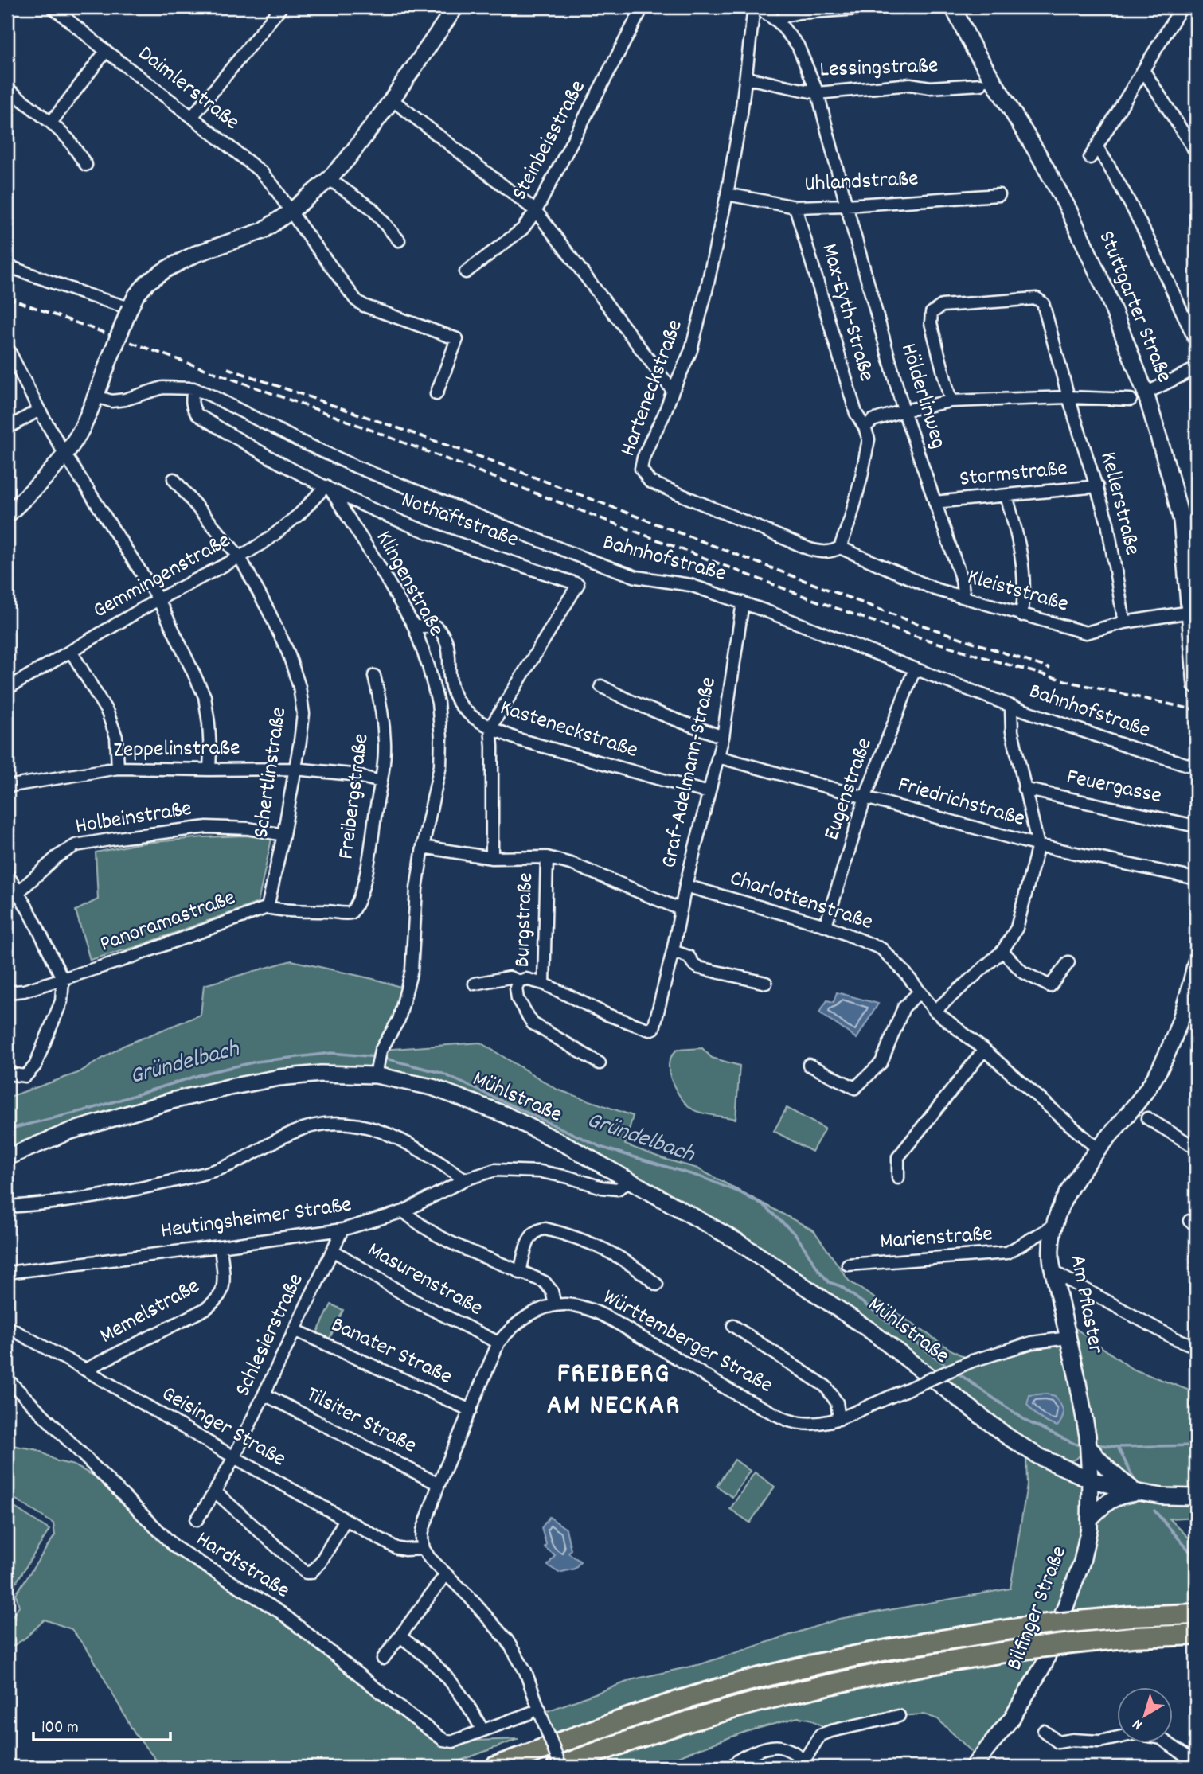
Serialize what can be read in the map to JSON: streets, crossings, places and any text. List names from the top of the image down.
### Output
{
  "streets": {
    "main road": [
      "Stuttgarter Straße",
      "Mühlstraße",
      "Am Pflaster",
      "Bilfinger Straße"
    ],
    "street": [
      "Lessingstraße",
      "Daimlerstraße",
      "Steinbeisstraße",
      "Uhlandstraße",
      "Max-Eyth-Straße",
      "Harteneckstraße",
      "Hölderlinweg",
      "Stormstraße",
      "Kellerstraße",
      "Nothaftstraße",
      "Bahnhofstraße",
      "Gemmingenstraße",
      "Klingenstraße",
      "Kleiststraße",
      "Kasteneckstraße",
      "Zeppelinstraße",
      "Schertlinstraße",
      "Graf-Adelmann-Straße",
      "Feuergasse",
      "Eugenstraße",
      "Freibergstraße",
      "Friedrichstraße",
      "Holbeinstraße",
      "Charlottenstraße",
      "Burgstraße",
      "Panoramastraße",
      "Heutingsheimer Straße",
      "Marienstraße",
      "Masurenstraße",
      "Memelstraße",
      "Schlesierstraße",
      "Württemberger Straße",
      "Banater Straße",
      "Tilsiter Straße",
      "Geisinger Straße",
      "Hardtstraße"
    ]
  },
  "crossings": [
    ["Lessingstraße", "Harteneckstraße"],
    ["Lessingstraße", "Hölderlinweg"],
    ["Uhlandstraße", "Max-Eyth-Straße"],
    ["Uhlandstraße", "Harteneckstraße"],
    ["Uhlandstraße", "Hölderlinweg"],
    ["Stuttgarter Straße", "Kleiststraße"],
    ["Max-Eyth-Straße", "Harteneckstraße"],
    ["Max-Eyth-Straße", "Kleiststraße"],
    ["Harteneckstraße", "Hölderlinweg"],
    ["Harteneckstraße", "Kleiststraße"],
    ["Hölderlinweg", "Stormstraße"],
    ["Hölderlinweg", "Kleiststraße"],
    ["Stormstraße", "Kellerstraße"],
    ["Kellerstraße", "Kleiststraße"],
    ["Nothaftstraße", "Gemmingenstraße"],
    ["Nothaftstraße", "Klingenstraße"],
    ["Nothaftstraße", "Kasteneckstraße"],
    ["Bahnhofstraße", "Graf-Adelmann-Straße"],
    ["Bahnhofstraße", "Eugenstraße"],
    ["Gemmingenstraße", "Klingenstraße"],
    ["Gemmingenstraße", "Schertlinstraße"],
    ["Klingenstraße", "Kasteneckstraße"],
    ["Klingenstraße", "Mühlstraße"],
    ["Kasteneckstraße", "Graf-Adelmann-Straße"],
    ["Zeppelinstraße", "Schertlinstraße"],
    ["Zeppelinstraße", "Freibergstraße"],
    ["Schertlinstraße", "Holbeinstraße"],
    ["Schertlinstraße", "Panoramastraße"],
    ["Graf-Adelmann-Straße", "Friedrichstraße"],
    ["Graf-Adelmann-Straße", "Charlottenstraße"],
    ["Graf-Adelmann-Straße", "Burgstraße"],
    ["Eugenstraße", "Friedrichstraße"],
    ["Eugenstraße", "Charlottenstraße"],
    ["Freibergstraße", "Panoramastraße"],
    ["Charlottenstraße", "Am Pflaster"],
    ["Mühlstraße", "Heutingsheimer Straße"],
    ["Mühlstraße", "Am Pflaster"],
    ["Mühlstraße", "Bilfinger Straße"],
    ["Heutingsheimer Straße", "Memelstraße"],
    ["Heutingsheimer Straße", "Schlesierstraße"],
    ["Marienstraße", "Am Pflaster"],
    ["Masurenstraße", "Schlesierstraße"],
    ["Masurenstraße", "Württemberger Straße"],
    ["Am Pflaster", "Württemberger Straße"],
    ["Am Pflaster", "Bilfinger Straße"],
    ["Memelstraße", "Geisinger Straße"],
    ["Schlesierstraße", "Banater Straße"],
    ["Schlesierstraße", "Tilsiter Straße"],
    ["Schlesierstraße", "Geisinger Straße"],
    ["Württemberger Straße", "Banater Straße"],
    ["Württemberger Straße", "Tilsiter Straße"],
    ["Württemberger Straße", "Geisinger Straße"]
  ],
  "districts": ["FREIBERG AM NECKAR"],
  "water": ["Gründelbach"],
  "scale_bar": "100 m",
  "north": "bottom left"
}
